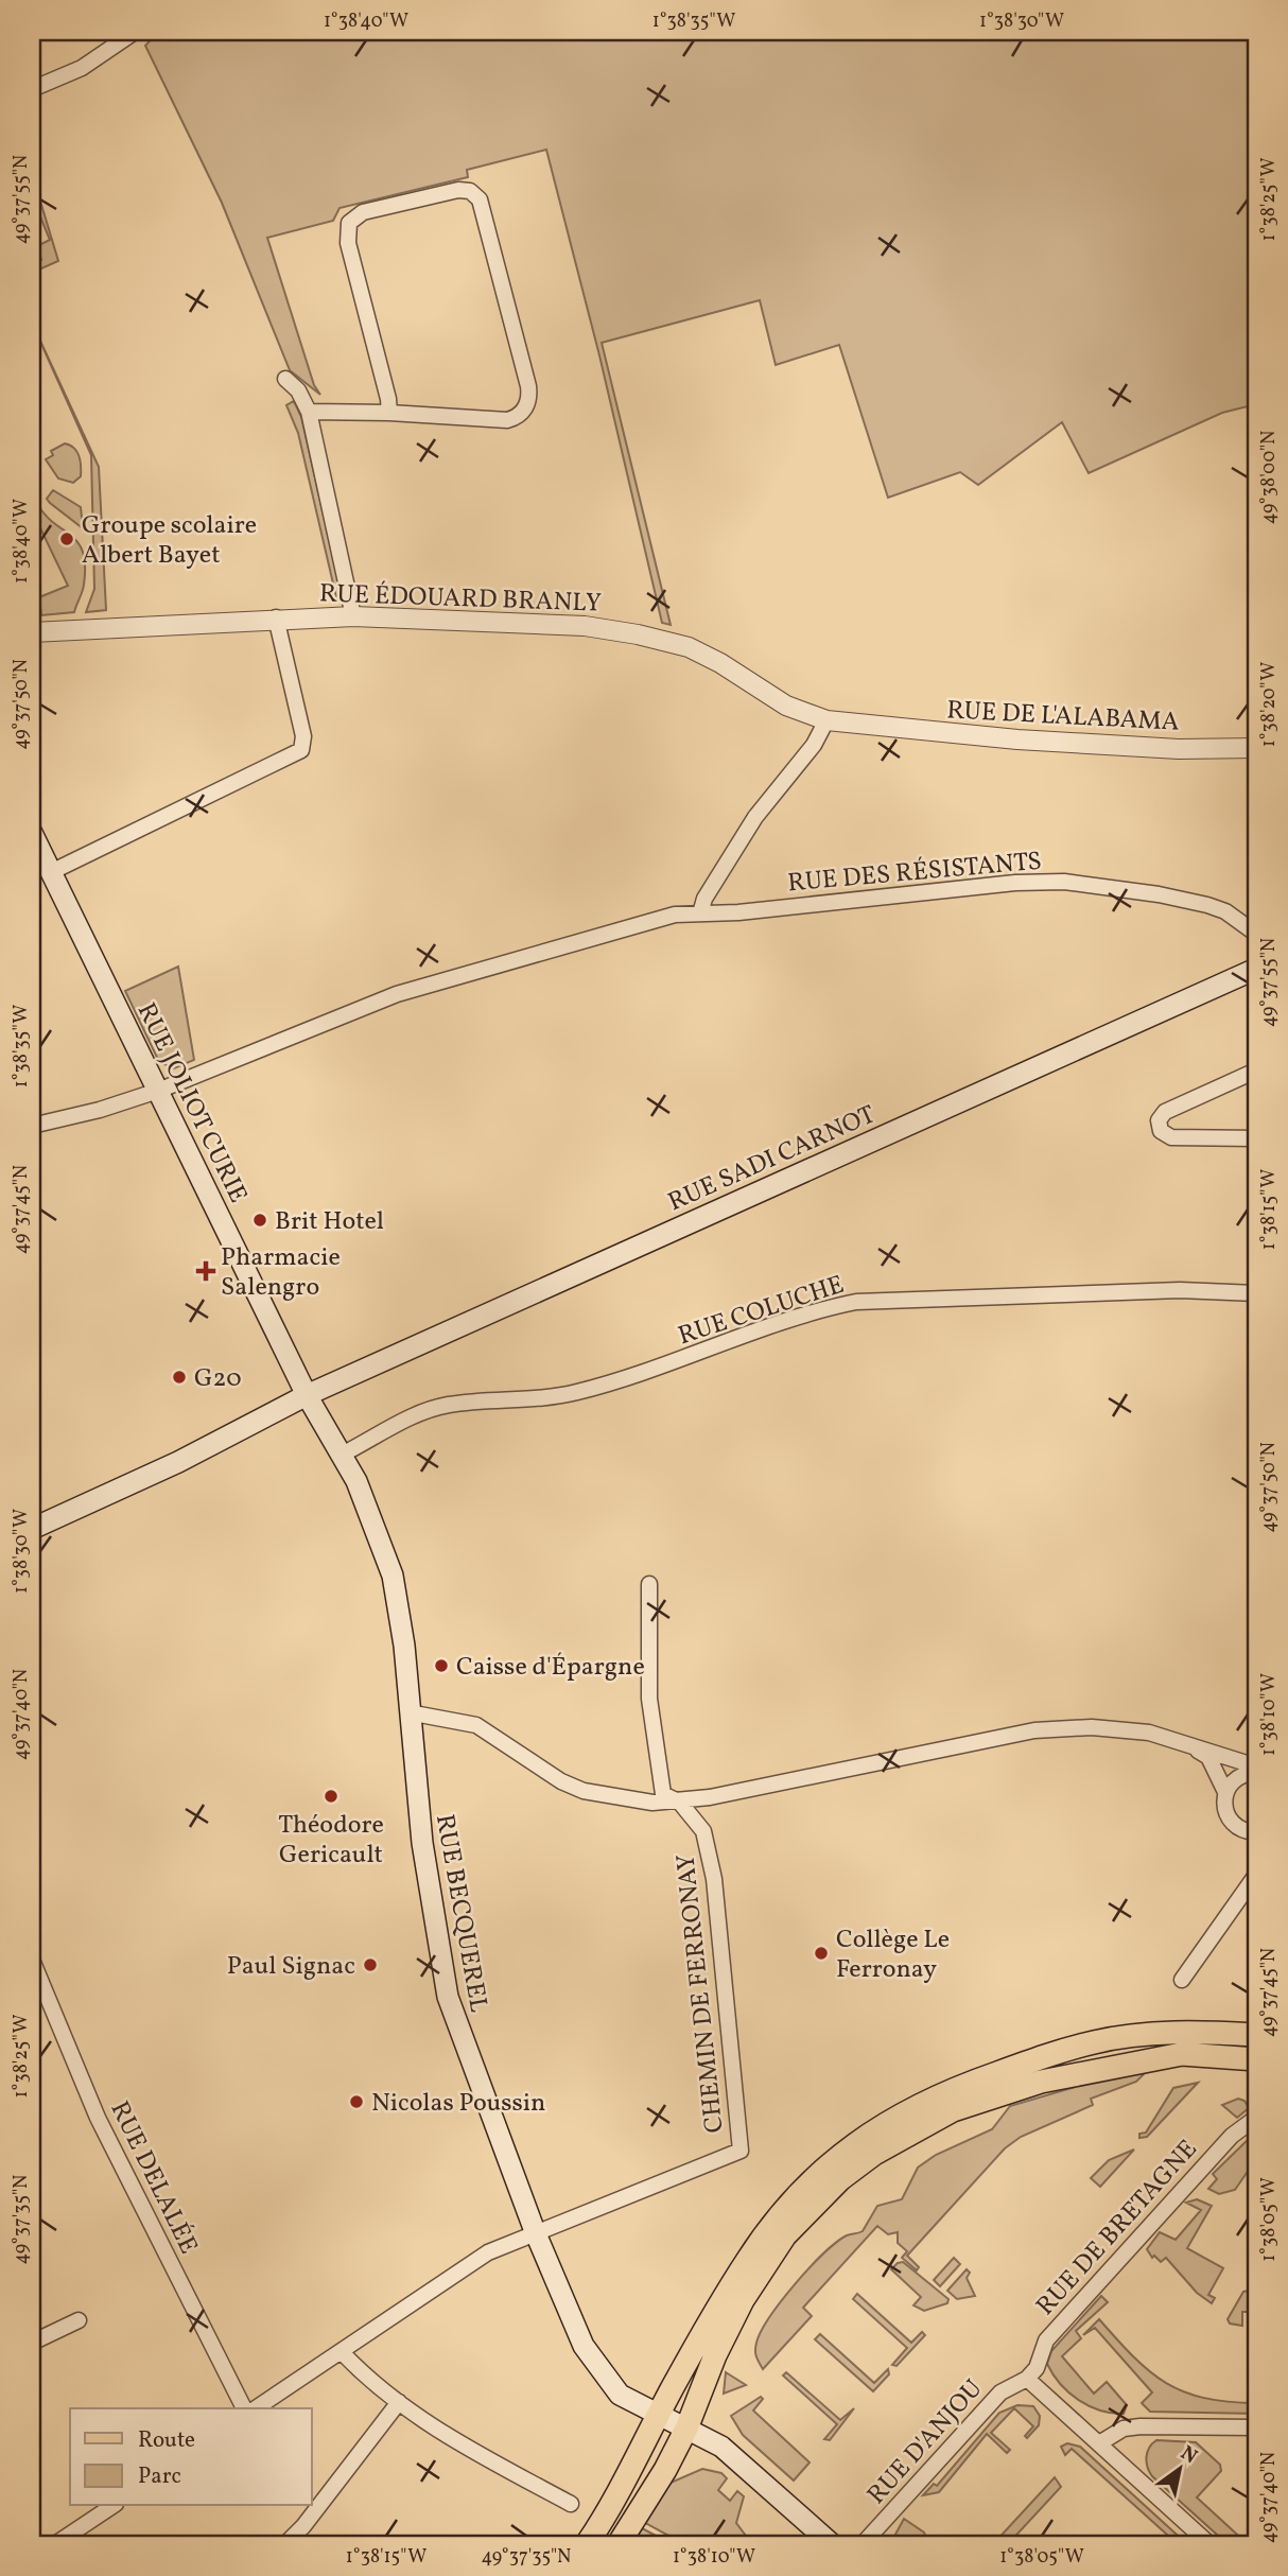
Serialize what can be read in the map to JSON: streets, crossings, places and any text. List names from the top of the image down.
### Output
{
  "streets": {
    "main road": ["RUE JOLIOT CURIE", "RUE SADI CARNOT", "RUE BECQUEREL"],
    "street": [
      "RUE ÉDOUARD BRANLY",
      "RUE DE L'ALABAMA",
      "RUE DES RÉSISTANTS",
      "RUE COLUCHE",
      "CHEMIN DE FERRONAY",
      "RUE DELALÉE",
      "RUE DE BRETAGNE",
      "RUE D'ANJOU"
    ]
  },
  "crossings": [
    ["RUE ÉDOUARD BRANLY", "RUE DE L'ALABAMA"],
    ["RUE DES RÉSISTANTS", "RUE JOLIOT CURIE"],
    ["RUE JOLIOT CURIE", "RUE SADI CARNOT"],
    ["RUE JOLIOT CURIE", "RUE BECQUEREL"],
    ["RUE SADI CARNOT", "RUE BECQUEREL"],
    ["RUE COLUCHE", "RUE BECQUEREL"],
    ["RUE BECQUEREL", "CHEMIN DE FERRONAY"],
    ["RUE DE BRETAGNE", "RUE D'ANJOU"]
  ],
  "places": {
    "other": [
      "Groupe scolaire Albert Bayet",
      "Brit Hotel",
      "G20",
      "Caisse d'Épargne",
      "Théodore Gericault",
      "Collège Le Ferronay",
      "Paul Signac",
      "Nicolas Poussin"
    ],
    "health": ["Pharmacie Salengro"]
  },
  "legend": ["Route", "Parc"],
  "north": "top right",
  "coordinates": [
    "1°38'40\"W",
    "1°38'35\"W",
    "1°38'30\"W",
    "1°38'25\"W",
    "49°37'55\"N",
    "49°38'00\"N",
    "1°38'20\"W",
    "49°37'50\"N",
    "1°38'15\"W",
    "49°37'45\"N",
    "49°37'40\"N",
    "1°38'10\"W",
    "49°37'35\"N",
    "1°38'05\"W"
  ]
}
